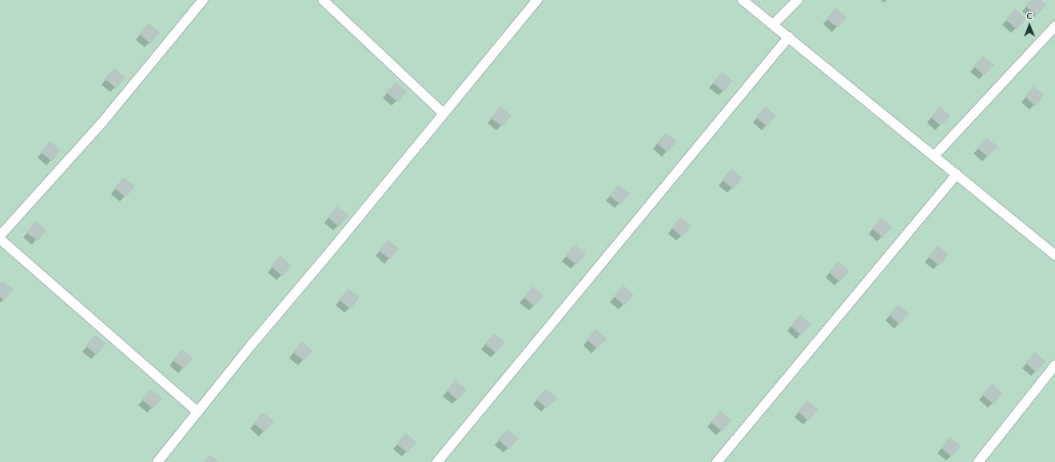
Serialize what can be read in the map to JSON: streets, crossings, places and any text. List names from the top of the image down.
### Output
{
  "north": "top"
}
